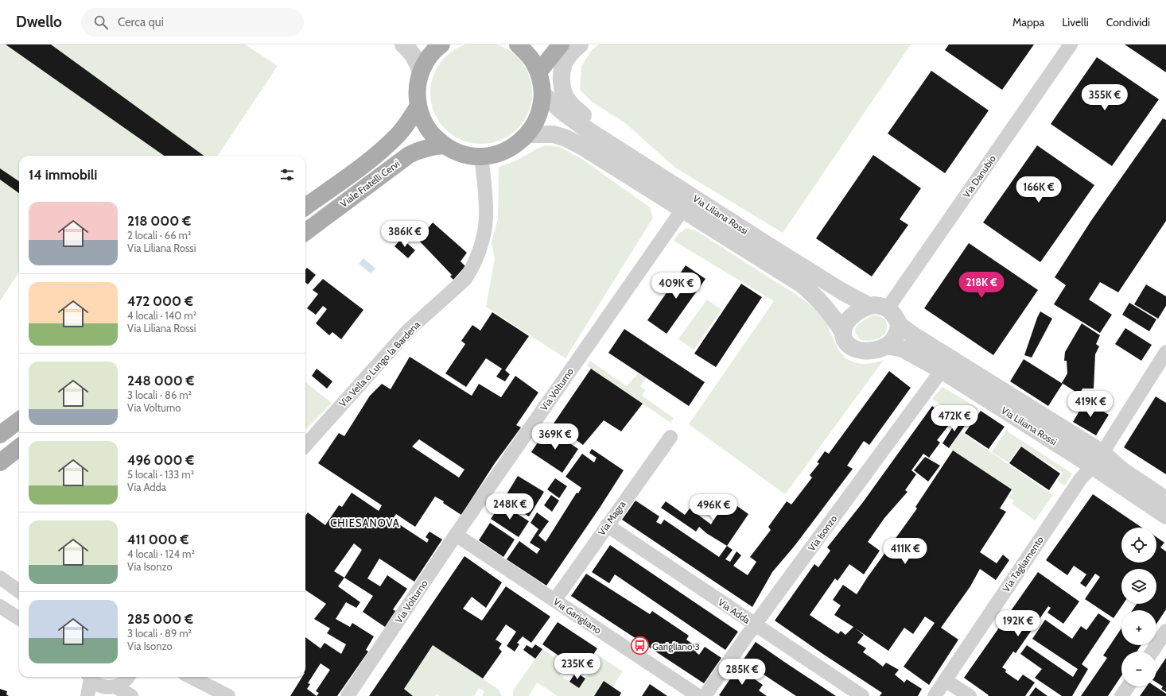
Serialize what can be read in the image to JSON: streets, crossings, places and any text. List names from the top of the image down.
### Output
{
  "streets": {
    "main road": ["Viale Fratelli Cervi"],
    "street": [
      "Via Danubio",
      "Via Liliana Rossi",
      "Via Vella o Lungo la Bardena",
      "Via Volturno",
      "Via Magra",
      "Via Isonzo",
      "Via Tagliamento",
      "Via Adda",
      "Via Garigliano"
    ]
  },
  "crossings": [
    ["Via Danubio", "Via Liliana Rossi"],
    ["Via Liliana Rossi", "Via Volturno"],
    ["Via Liliana Rossi", "Via Isonzo"],
    ["Via Liliana Rossi", "Via Tagliamento"],
    ["Via Volturno", "Via Garigliano"],
    ["Via Magra", "Via Adda"],
    ["Via Magra", "Via Garigliano"],
    ["Via Isonzo", "Via Adda"]
  ],
  "districts": ["CHIESANOVA"],
  "places": {
    "bus stop": ["Garigliano 3"]
  },
  "page": {
    "header": "Dwello",
    "search": "Cerca qui",
    "nav": ["Mappa", "Livelli", "Condividi"],
    "price": [
      "355K €",
      "166K €",
      "386K €",
      "218K €",
      "409K €",
      "419K €",
      "472K €",
      "369K €",
      "248K €",
      "496K €",
      "411K €",
      "192K €",
      "235K €",
      "285K €"
    ],
    "heading": "14 immobili",
    "list": [
      {
        "name": "218 000 €",
        "note": "2 locali · 66 m² · Via Liliana Rossi"
      },
      {
        "name": "472 000 €",
        "note": "4 locali · 140 m² · Via Liliana Rossi"
      },
      {
        "name": "248 000 €",
        "note": "3 locali · 86 m² · Via Volturno"
      },
      {
        "name": "496 000 €",
        "note": "5 locali · 133 m² · Via Adda"
      },
      {
        "name": "411 000 €",
        "note": "4 locali · 124 m² · Via Isonzo"
      },
      {
        "name": "285 000 €",
        "note": "3 locali · 89 m² · Via Isonzo"
      }
    ],
    "map_buttons": ["+", "−"]
  }
}
